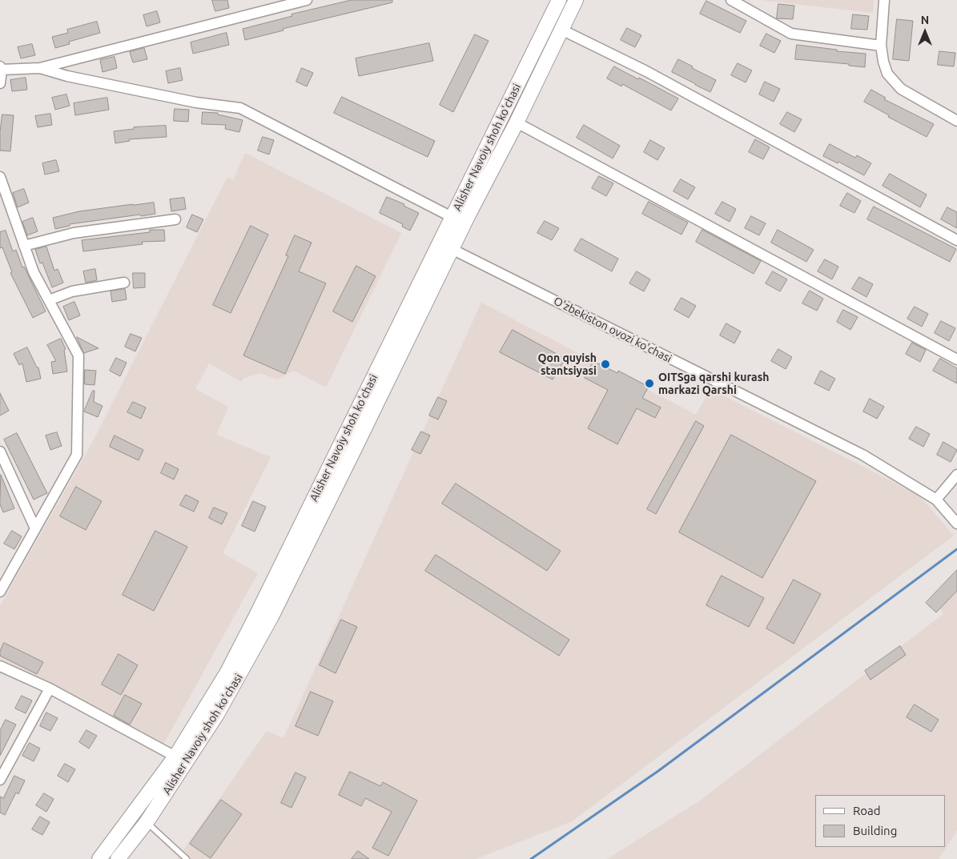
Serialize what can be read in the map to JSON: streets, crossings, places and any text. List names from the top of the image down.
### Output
{
  "streets": {
    "main road": ["Alisher Navoiy shoh ko'chasi"],
    "street": ["O'zbekiston ovozi ko'chasi"]
  },
  "crossings": [
    ["Alisher Navoiy shoh ko'chasi", "O'zbekiston ovozi ko'chasi"]
  ],
  "places": ["Qon quyish stantsiyasi", "OITSga qarshi kurash markazi Qarshi"],
  "legend": ["Road", "Building"],
  "north": "top"
}
